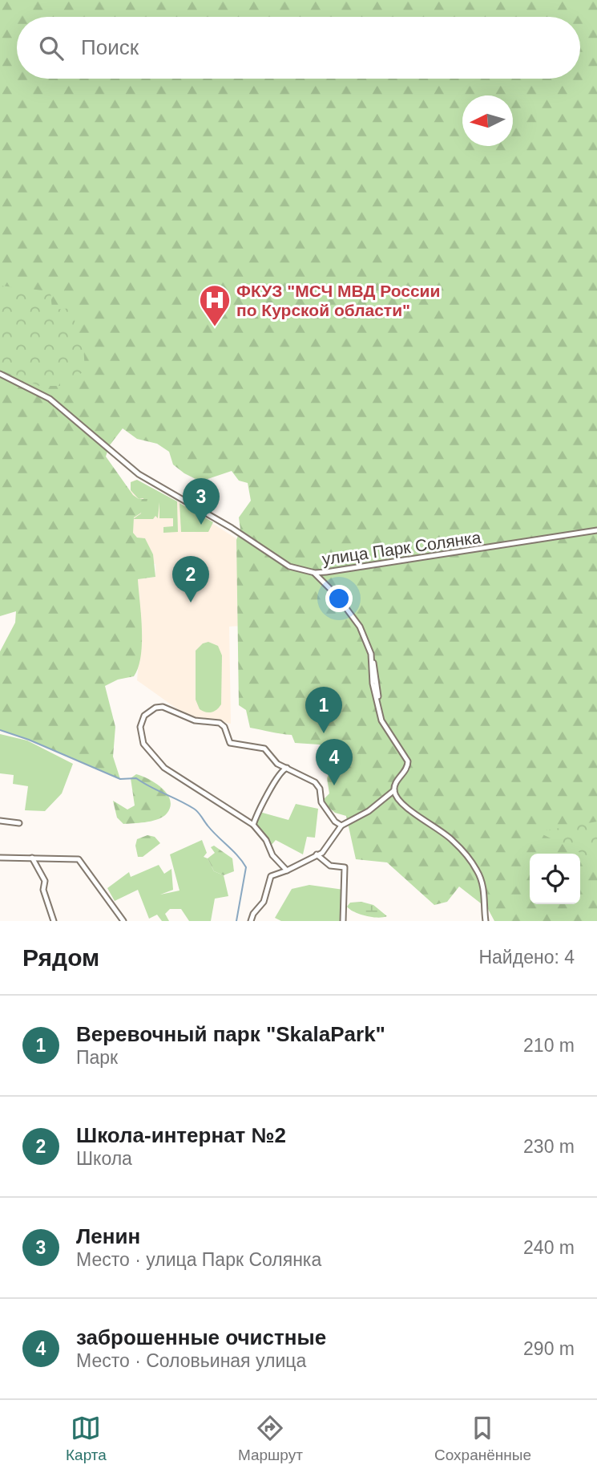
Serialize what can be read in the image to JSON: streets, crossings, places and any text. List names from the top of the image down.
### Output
{
  "streets": {
    "street": ["улица Парк Солянка"]
  },
  "places": {
    "hospital": ["ФКУЗ \"МСЧ МВД России по Курской области\""]
  },
  "north": "left",
  "page": {
    "search": "Поиск",
    "pins": [
      "3",
      "2",
      "1",
      "4"
    ],
    "heading": ["Рядом", "Найдено: 4"],
    "list": [
      {
        "mark": "1",
        "name": "Веревочный парк \"SkalaPark\"",
        "note": "Парк",
        "value": "210 m"
      },
      {
        "mark": "2",
        "name": "Школа-интернат №2",
        "note": "Школа",
        "value": "230 m"
      },
      {
        "mark": "3",
        "name": "Ленин",
        "note": "Место · улица Парк Солянка",
        "value": "240 m"
      },
      {
        "mark": "4",
        "name": "заброшенные очистные",
        "note": "Место · Соловьиная улица",
        "value": "290 m"
      }
    ],
    "nav": ["Карта", "Маршрут", "Сохранённые"]
  }
}
